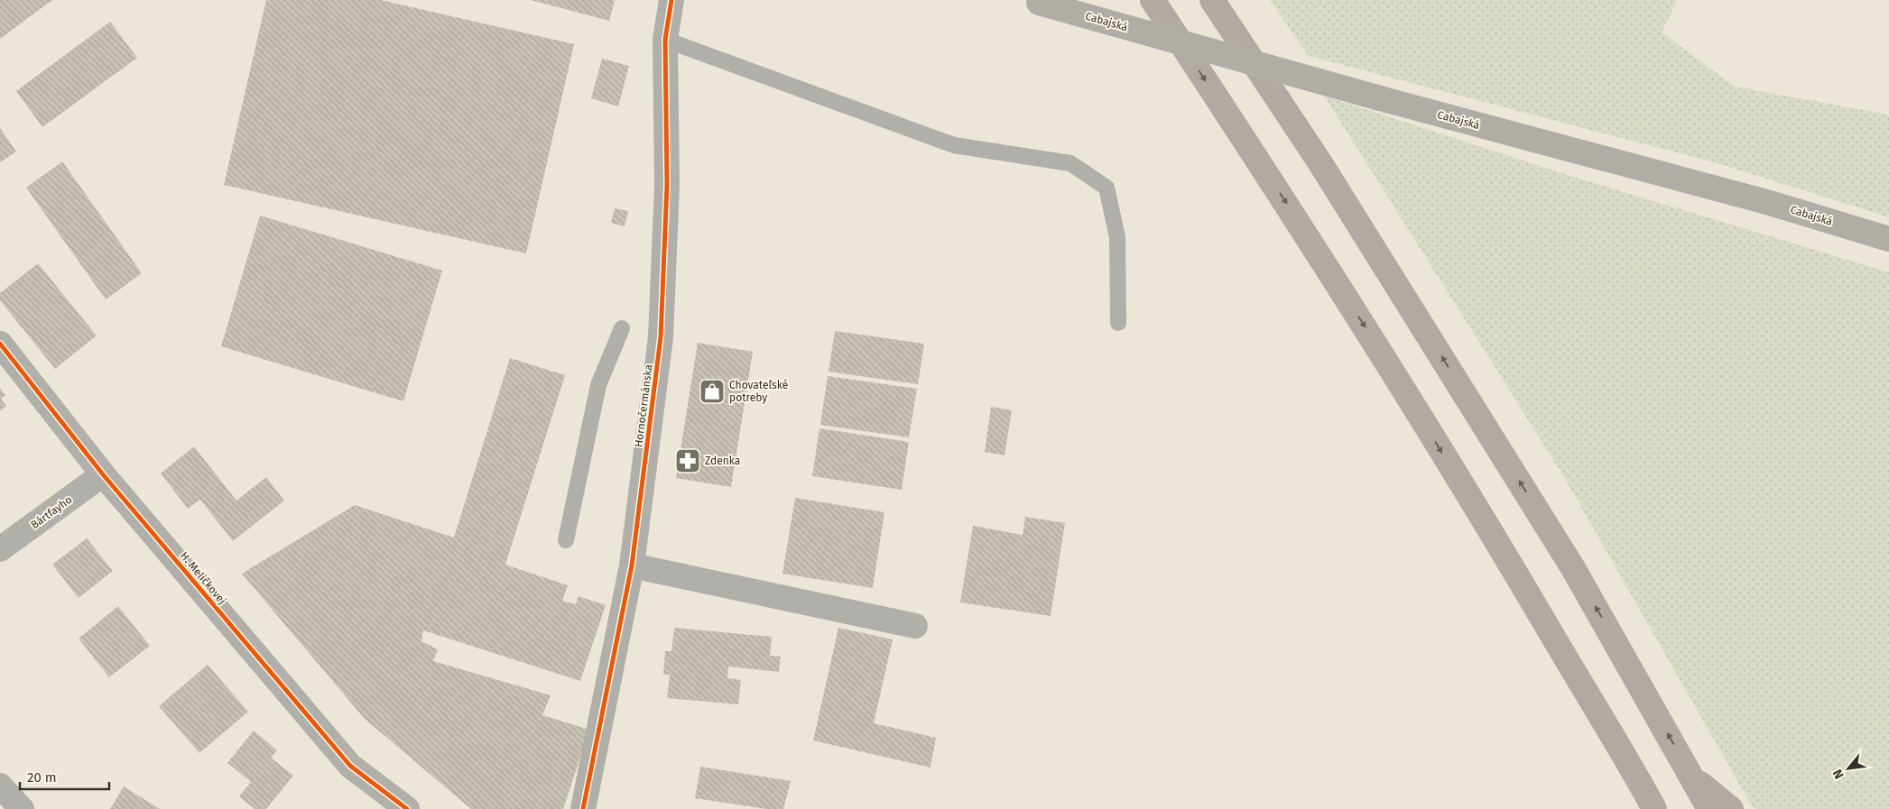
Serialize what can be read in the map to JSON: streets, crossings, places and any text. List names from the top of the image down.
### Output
{
  "streets": {
    "main road": ["Cabajská"],
    "street": ["Hornočermánska", "Bártfayho", "H. Meličkovej"]
  },
  "crossings": [
    ["Bártfayho", "H. Meličkovej"]
  ],
  "places": {
    "shop": ["Chovateľské potreby"],
    "pharmacy": ["Zdenka"]
  },
  "scale_bar": "20 m",
  "north": "bottom left"
}
